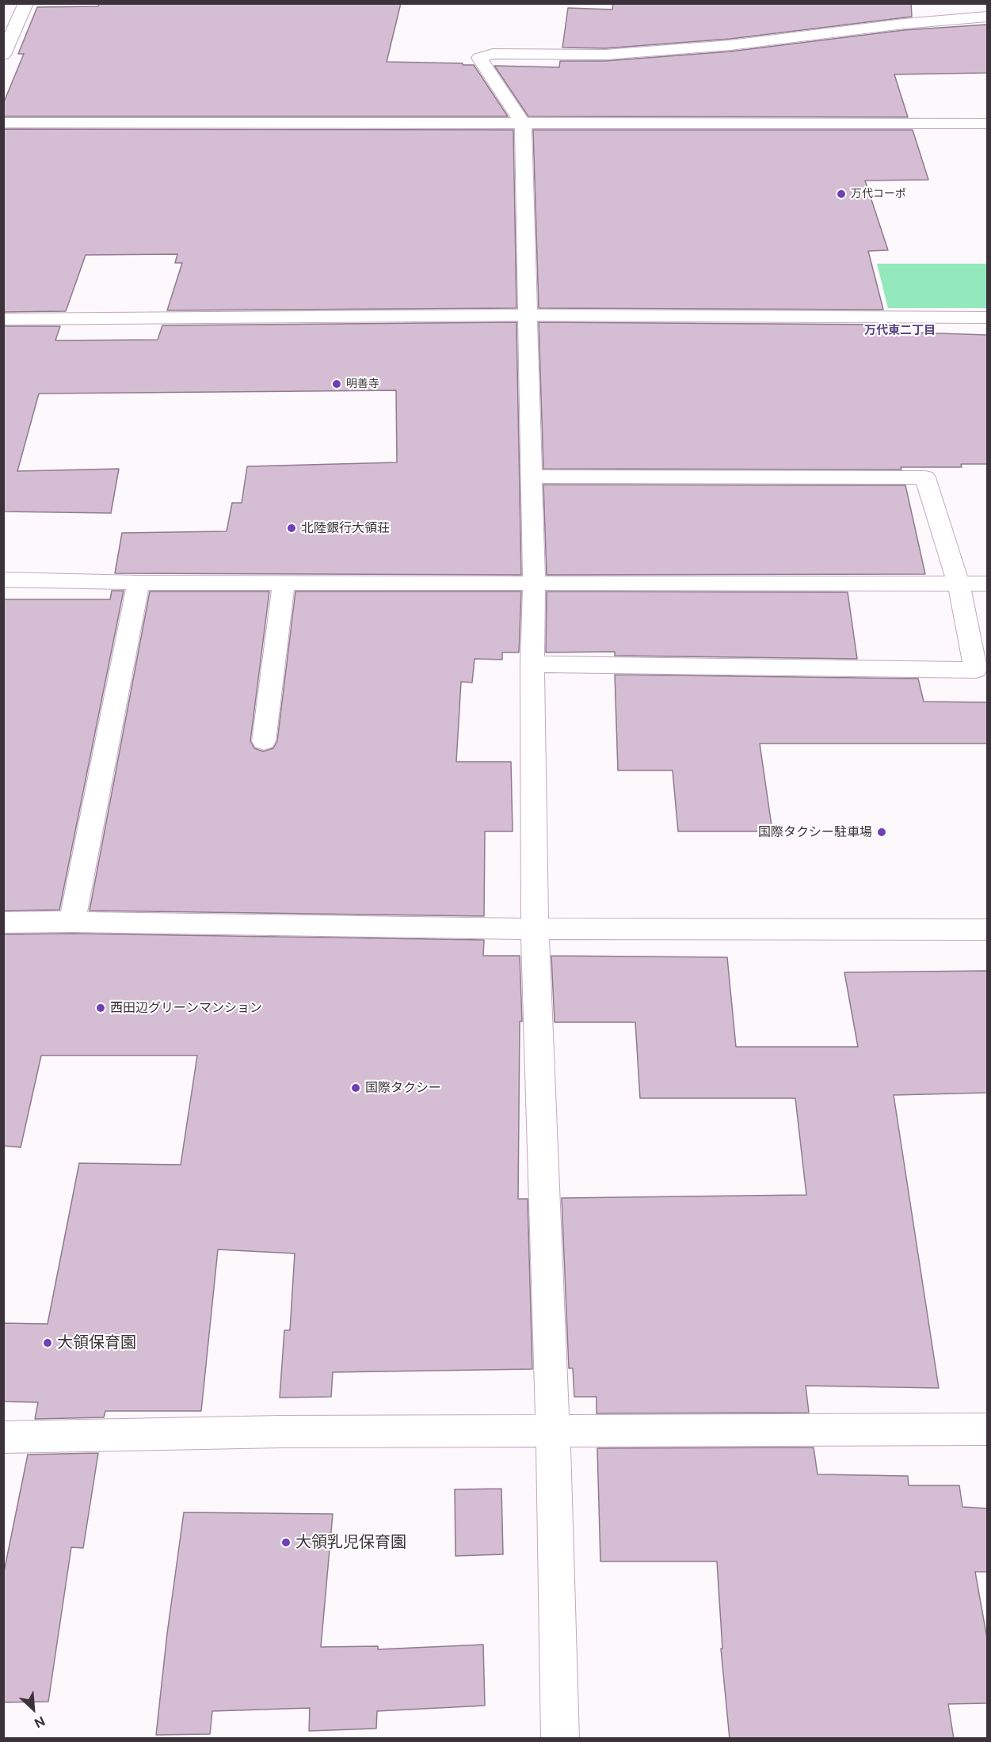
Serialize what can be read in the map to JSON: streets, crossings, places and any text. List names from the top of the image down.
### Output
{
  "districts": ["万代東二丁目"],
  "places": [
    "万代コーポ",
    "明善寺",
    "北陸銀行大領荘",
    "国際タクシー駐車場",
    "西田辺グリーンマンション",
    "国際タクシー",
    "大領保育園",
    "大領乳児保育園"
  ],
  "north": "bottom right"
}
